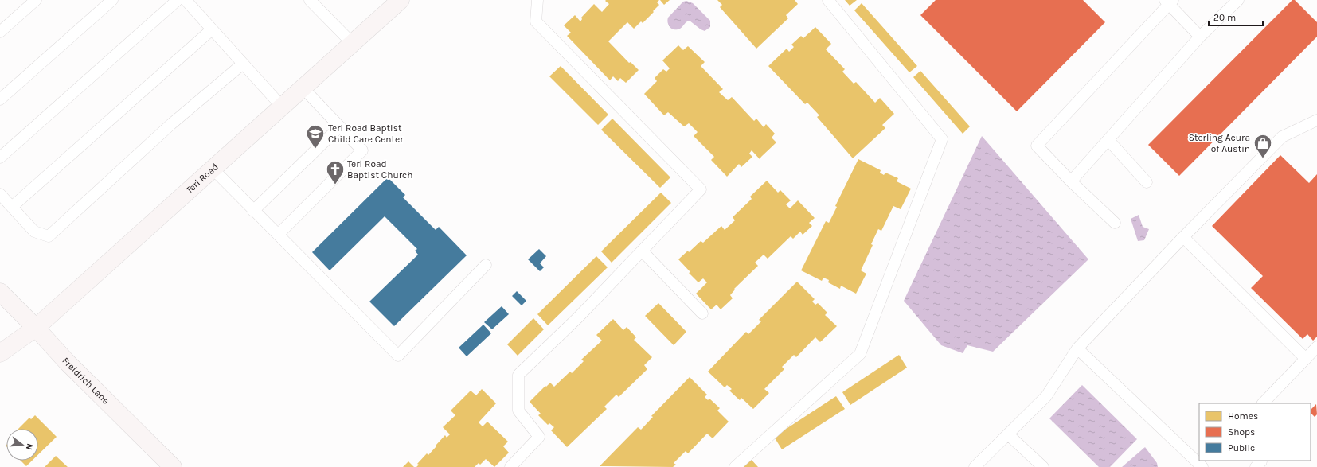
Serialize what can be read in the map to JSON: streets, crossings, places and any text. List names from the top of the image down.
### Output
{
  "streets": {
    "street": ["Teri Road", "Freidrich Lane"]
  },
  "crossings": [
    ["Teri Road", "Freidrich Lane"]
  ],
  "places": {
    "school or university": ["Teri Road Baptist Child Care Center"],
    "shop": ["Sterling Acura of Austin"],
    "church": ["Teri Road Baptist Church"]
  },
  "legend": ["Homes", "Shops", "Public"],
  "scale_bar": "20 m",
  "north": "right"
}
